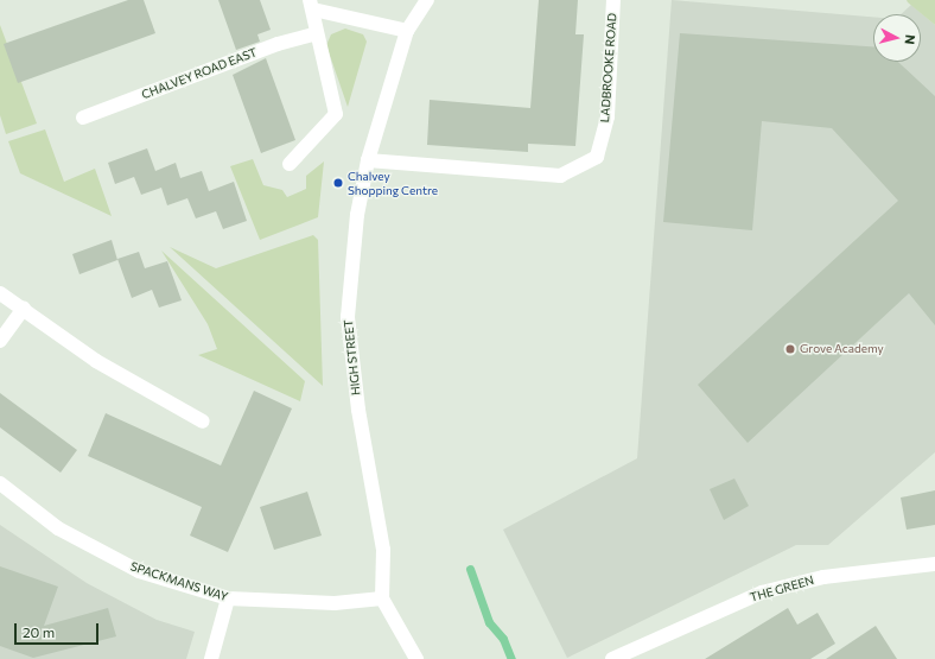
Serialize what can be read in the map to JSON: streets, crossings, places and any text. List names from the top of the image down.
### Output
{
  "streets": {
    "street": [
      "LADBROOKE ROAD",
      "CHALVEY ROAD EAST",
      "HIGH STREET",
      "SPACKMANS WAY",
      "THE GREEN"
    ]
  },
  "crossings": [
    ["LADBROOKE ROAD", "HIGH STREET"],
    ["HIGH STREET", "SPACKMANS WAY"]
  ],
  "places": ["Chalvey Shopping Centre", "Grove Academy"],
  "scale_bar": "20 m",
  "north": "right"
}
